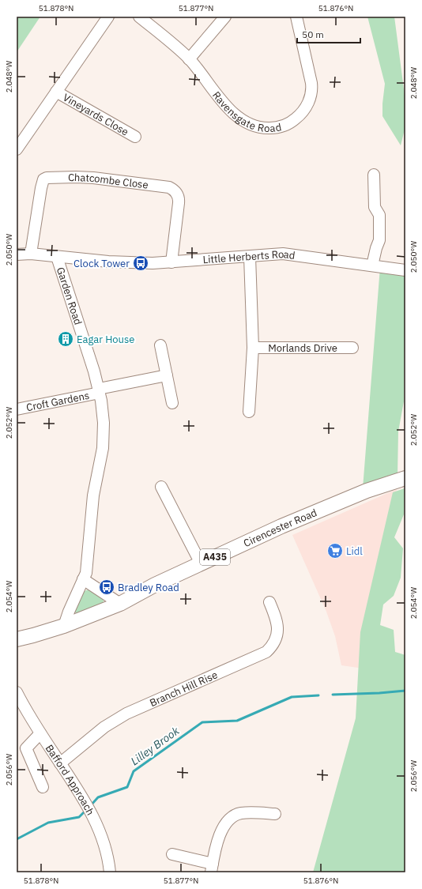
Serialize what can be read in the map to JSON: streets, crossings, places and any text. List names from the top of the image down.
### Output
{
  "streets": {
    "main road": ["Cirencester Road", "A435"],
    "street": [
      "Ravensgate Road",
      "Vineyards Close",
      "Chatcombe Close",
      "Little Herberts Road",
      "Garden Road",
      "Morlands Drive",
      "Croft Gardens",
      "Branch Hill Rise",
      "Bafford Approach"
    ]
  },
  "crossings": [
    ["Chatcombe Close", "Little Herberts Road"],
    ["Little Herberts Road", "Garden Road"],
    ["Garden Road", "Croft Gardens"],
    ["Branch Hill Rise", "Bafford Approach"]
  ],
  "water": ["Lilley Brook"],
  "places": {
    "bus stop": ["Clock Tower", "Bradley Road"],
    "building": ["Eagar House"],
    "supermarket": ["Lidl"]
  },
  "scale_bar": "50 m",
  "coordinates": [
    "51.878°N",
    "51.877°N",
    "51.876°N",
    "2.048°W",
    "2.050°W",
    "2.052°W",
    "2.054°W",
    "2.056°W"
  ]
}
